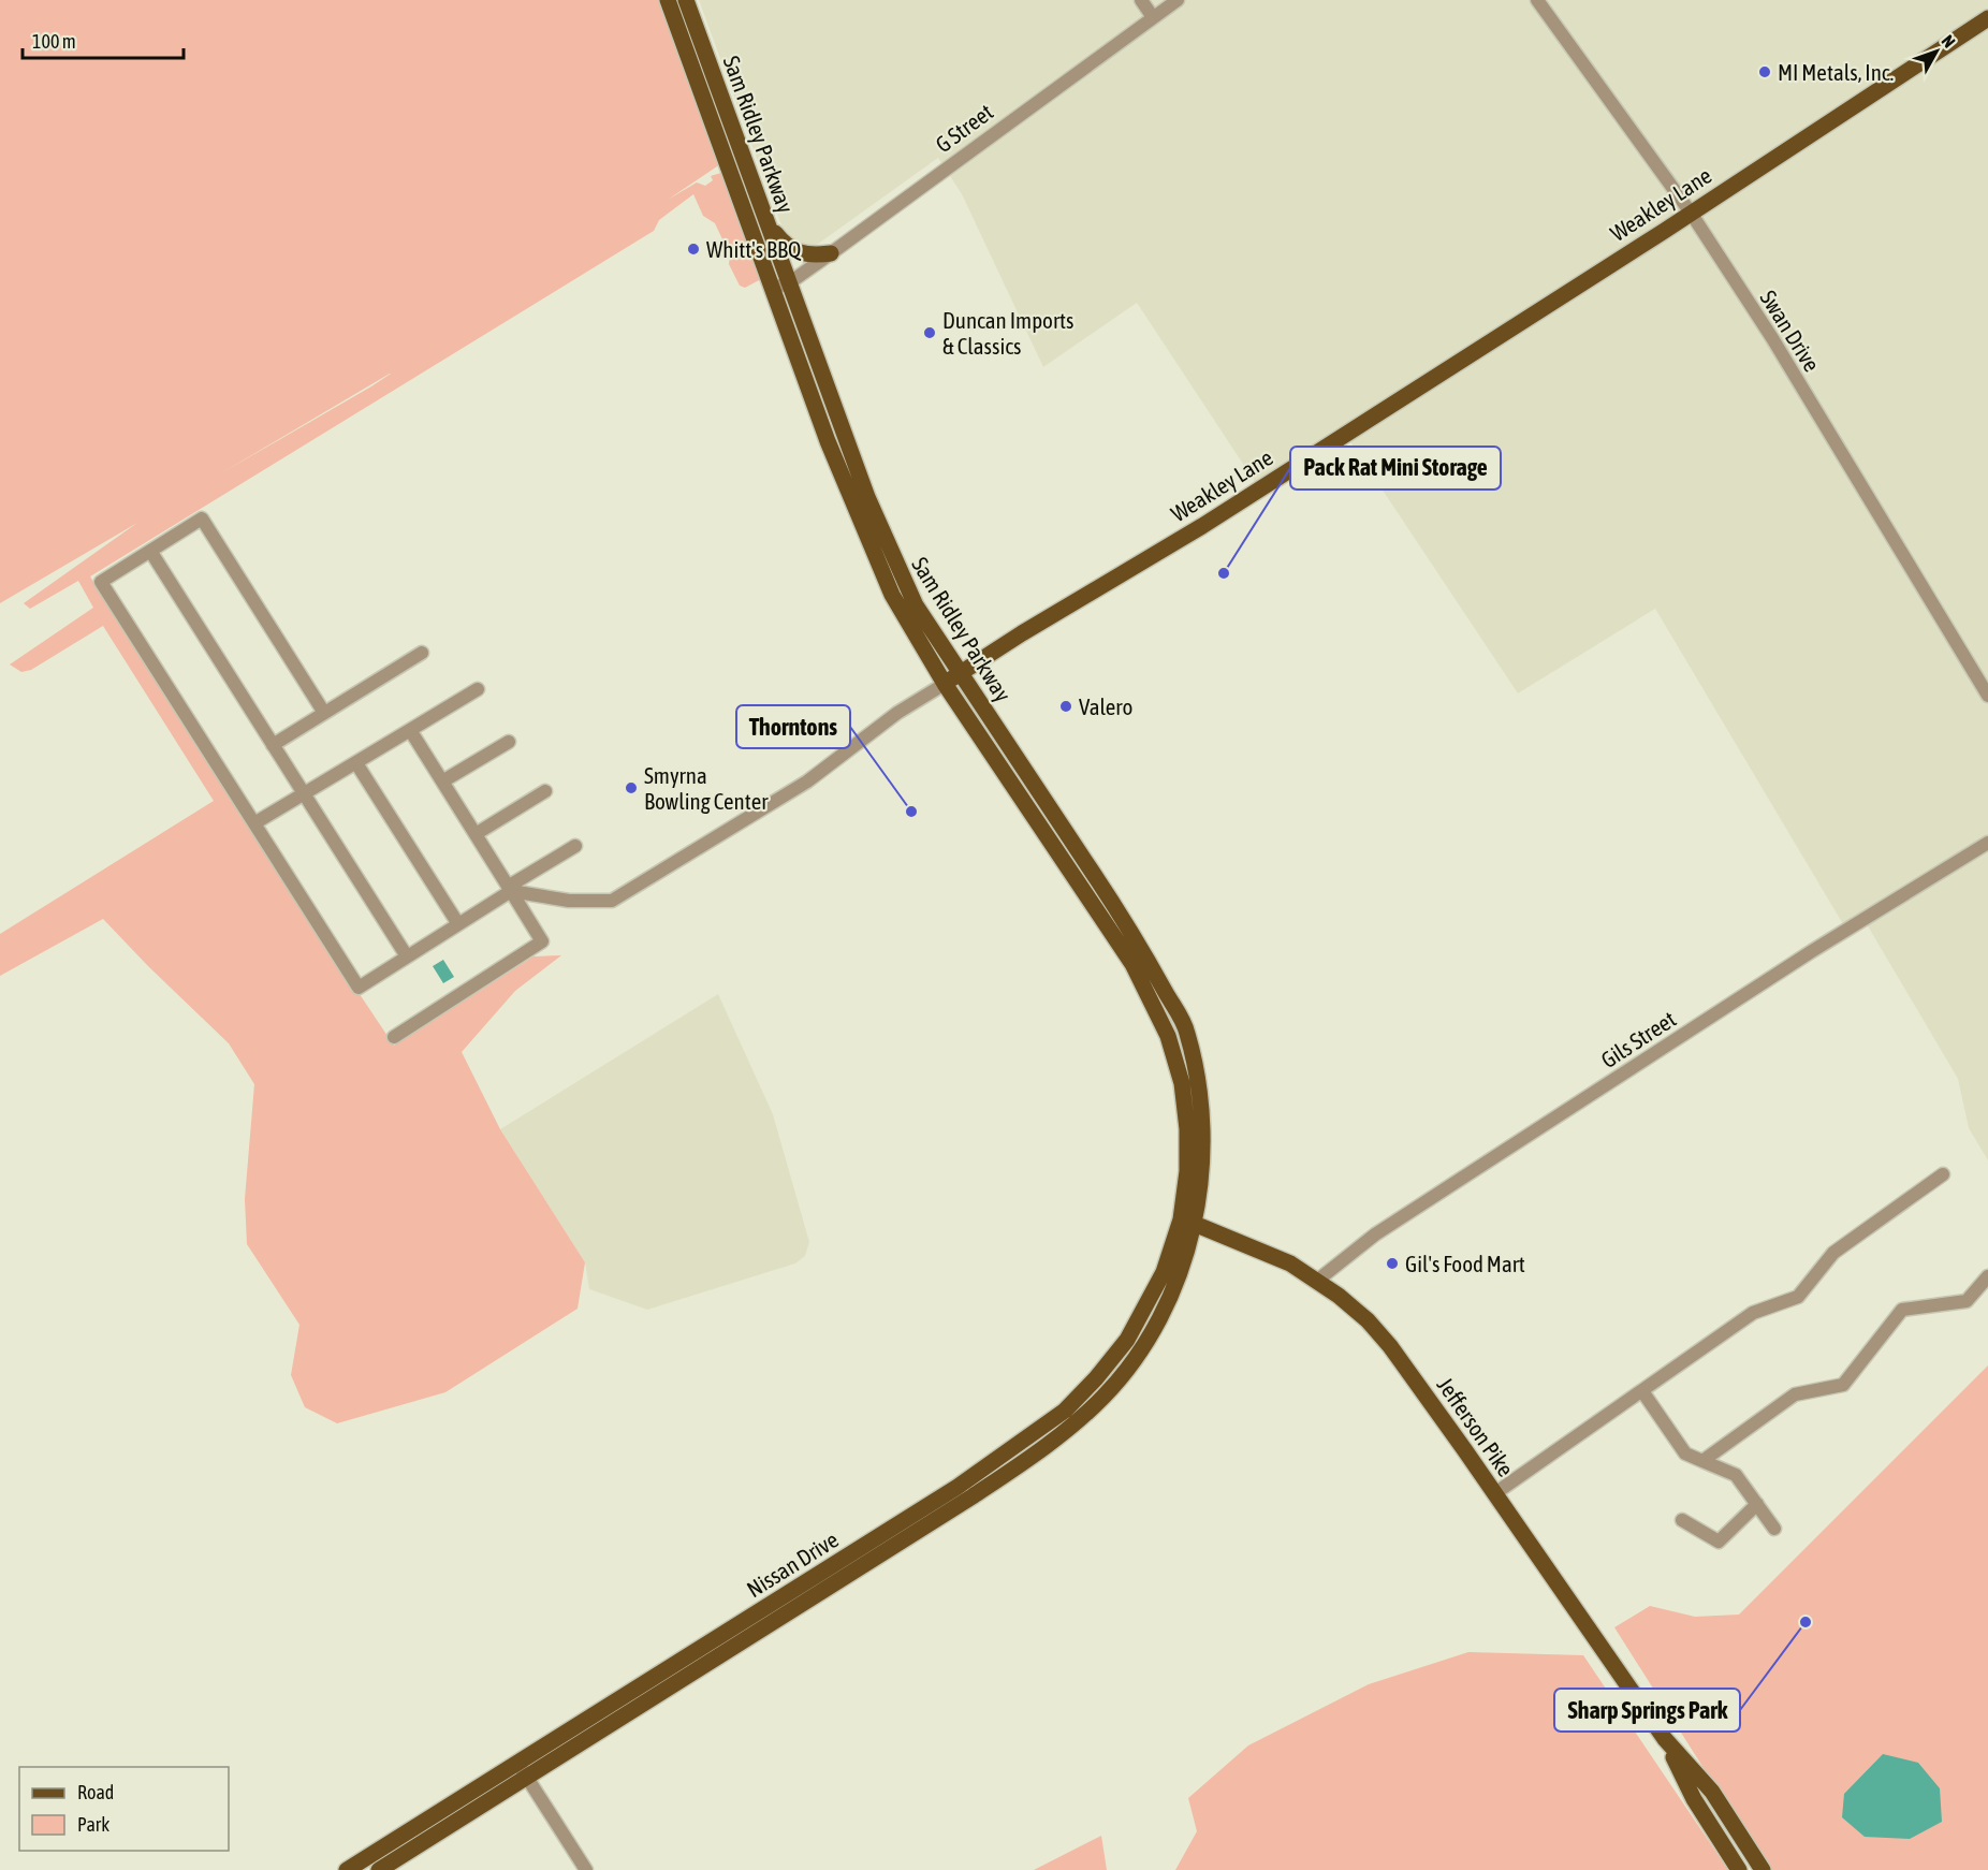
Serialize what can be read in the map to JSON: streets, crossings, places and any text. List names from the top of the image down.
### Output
{
  "streets": {
    "main road": [
      "Sam Ridley Parkway",
      "Weakley Lane",
      "Jefferson Pike",
      "Nissan Drive"
    ],
    "street": ["G Street", "Swan Drive", "Gils Street"]
  },
  "crossings": [
    ["G Street", "Sam Ridley Parkway"],
    ["Sam Ridley Parkway", "Weakley Lane"],
    ["Sam Ridley Parkway", "Jefferson Pike"],
    ["Sam Ridley Parkway", "Nissan Drive"],
    ["Weakley Lane", "Swan Drive"],
    ["Gils Street", "Jefferson Pike"],
    ["Jefferson Pike", "Nissan Drive"]
  ],
  "places": [
    "MI Metals, Inc.",
    "Whitt's BBQ",
    "Duncan Imports & Classics",
    "Pack Rat Mini Storage",
    "Valero",
    "Smyrna Bowling Center",
    "Thorntons",
    "Gil's Food Mart",
    "Sharp Springs Park"
  ],
  "legend": ["Road", "Park"],
  "scale_bar": "100 m",
  "north": "top right"
}
